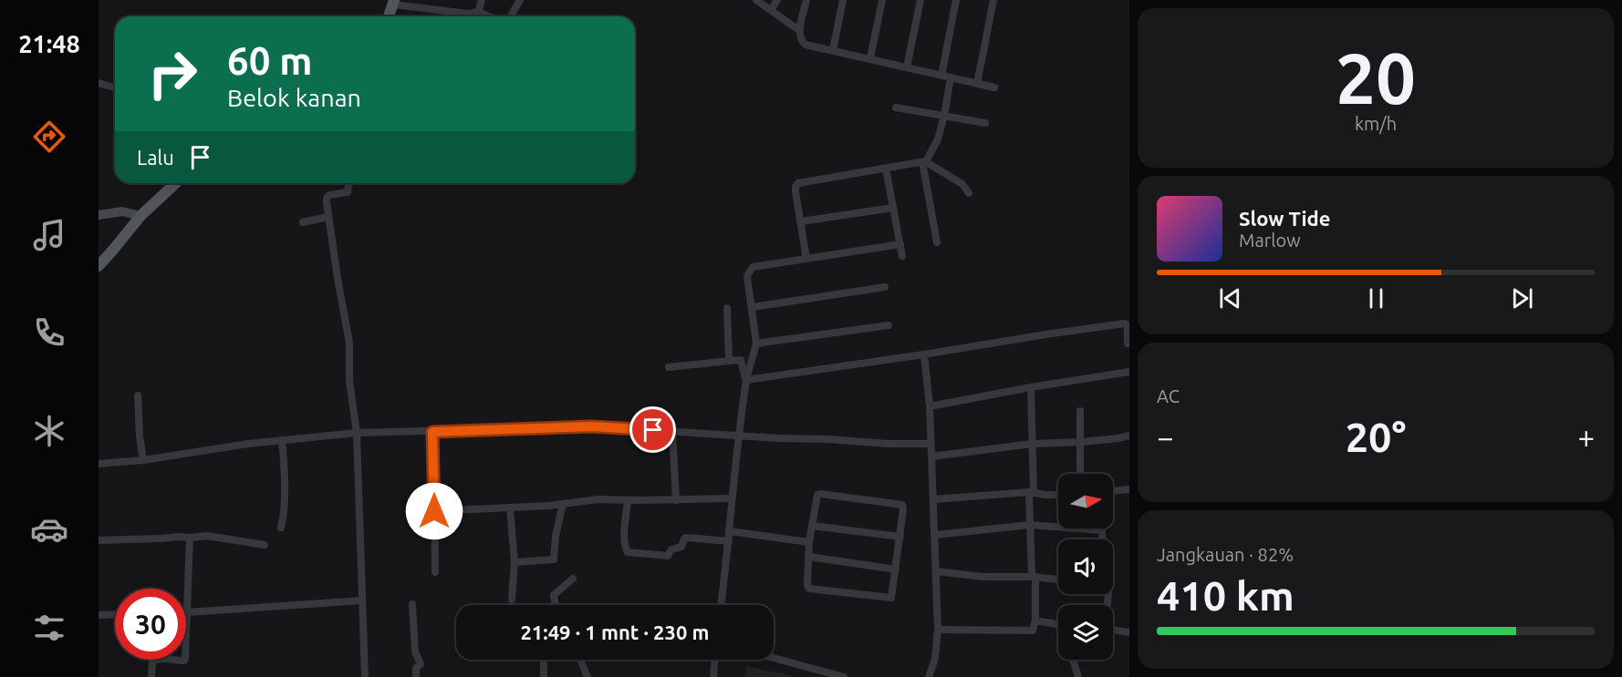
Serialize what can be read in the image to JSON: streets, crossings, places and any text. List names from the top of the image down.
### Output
{
  "north": "right",
  "page": {
    "tabs": "21:48",
    "tile": [
      ["20", "km/h"],
      "AC",
      ["Jangkauan · 82%", "410 km"]
    ],
    "turn": ["60 m", "Belok kanan"],
    "then": "Lalu",
    "song": ["Slow Tide", "Marlow"],
    "heat": ["−", "20°", "+"],
    "limit": "30",
    "trip": "21:49 · 1 mnt · 230 m"
  }
}
